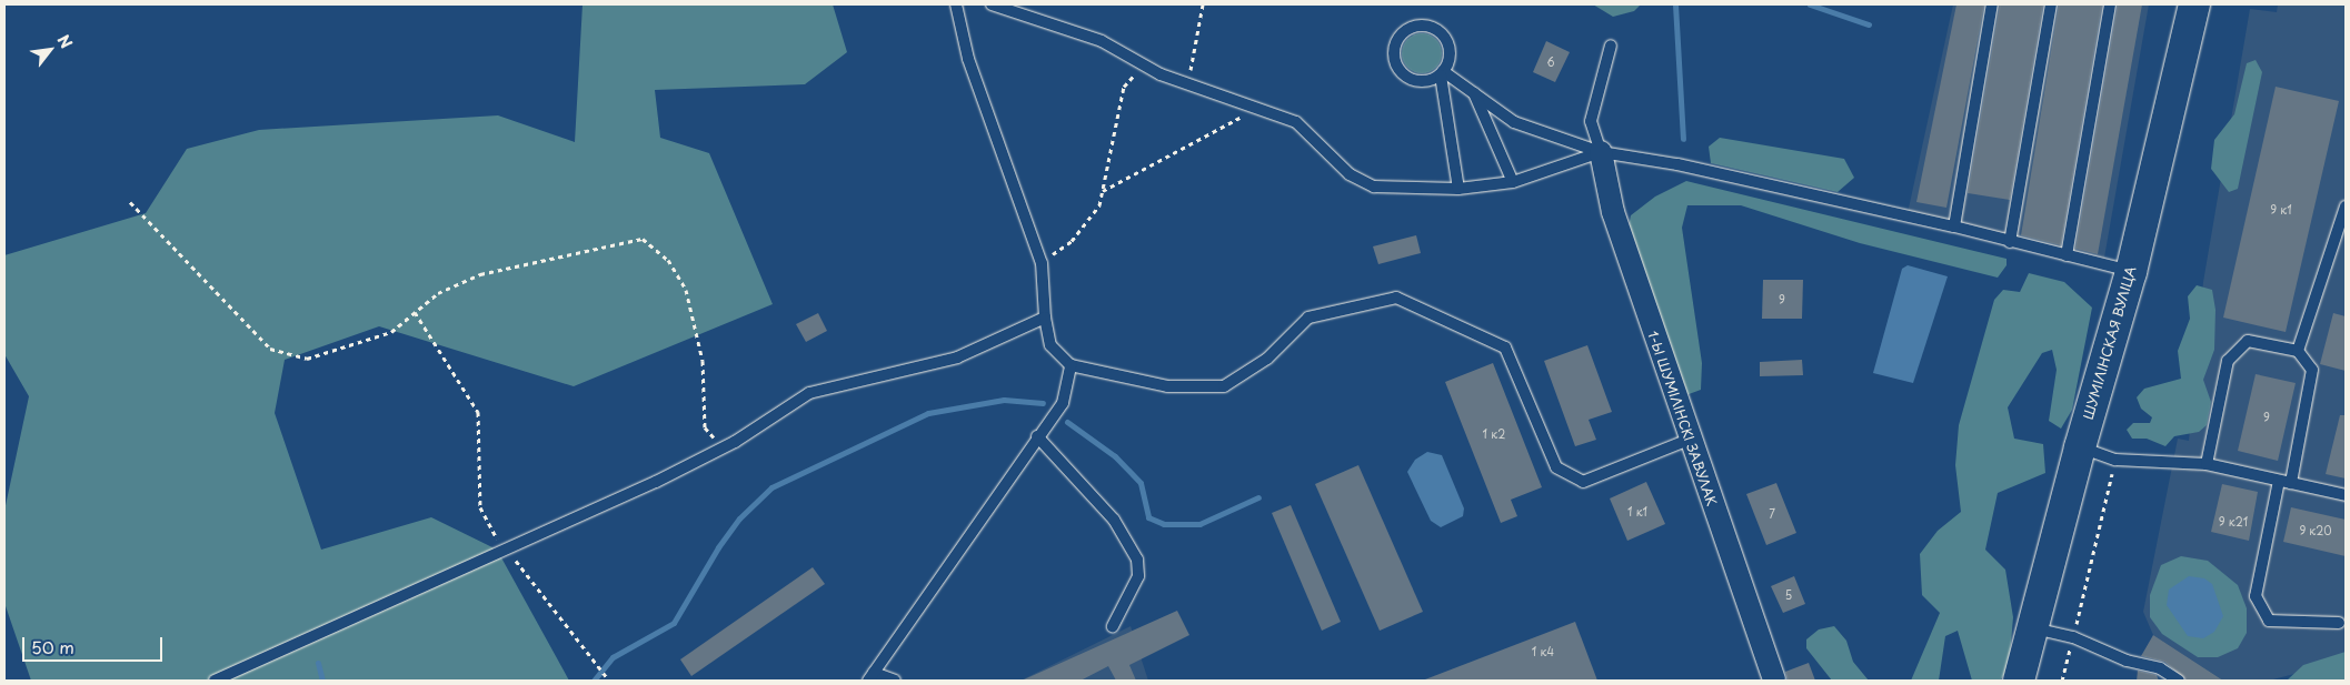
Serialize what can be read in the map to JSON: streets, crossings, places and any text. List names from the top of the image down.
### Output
{
  "streets": {
    "main road": ["ШУМІЛІНСКАЯ ВУЛІЦА"],
    "street": ["1-Ы ШУМІЛІНСКІ ЗАВУЛАК"]
  },
  "house_numbers": [
    "6",
    "9 к1",
    "9",
    "9",
    "1 к2",
    "1 к1",
    "7",
    "9 к21",
    "9 к20",
    "5",
    "1 к4"
  ],
  "scale_bar": "50 m",
  "north": "top right"
}
